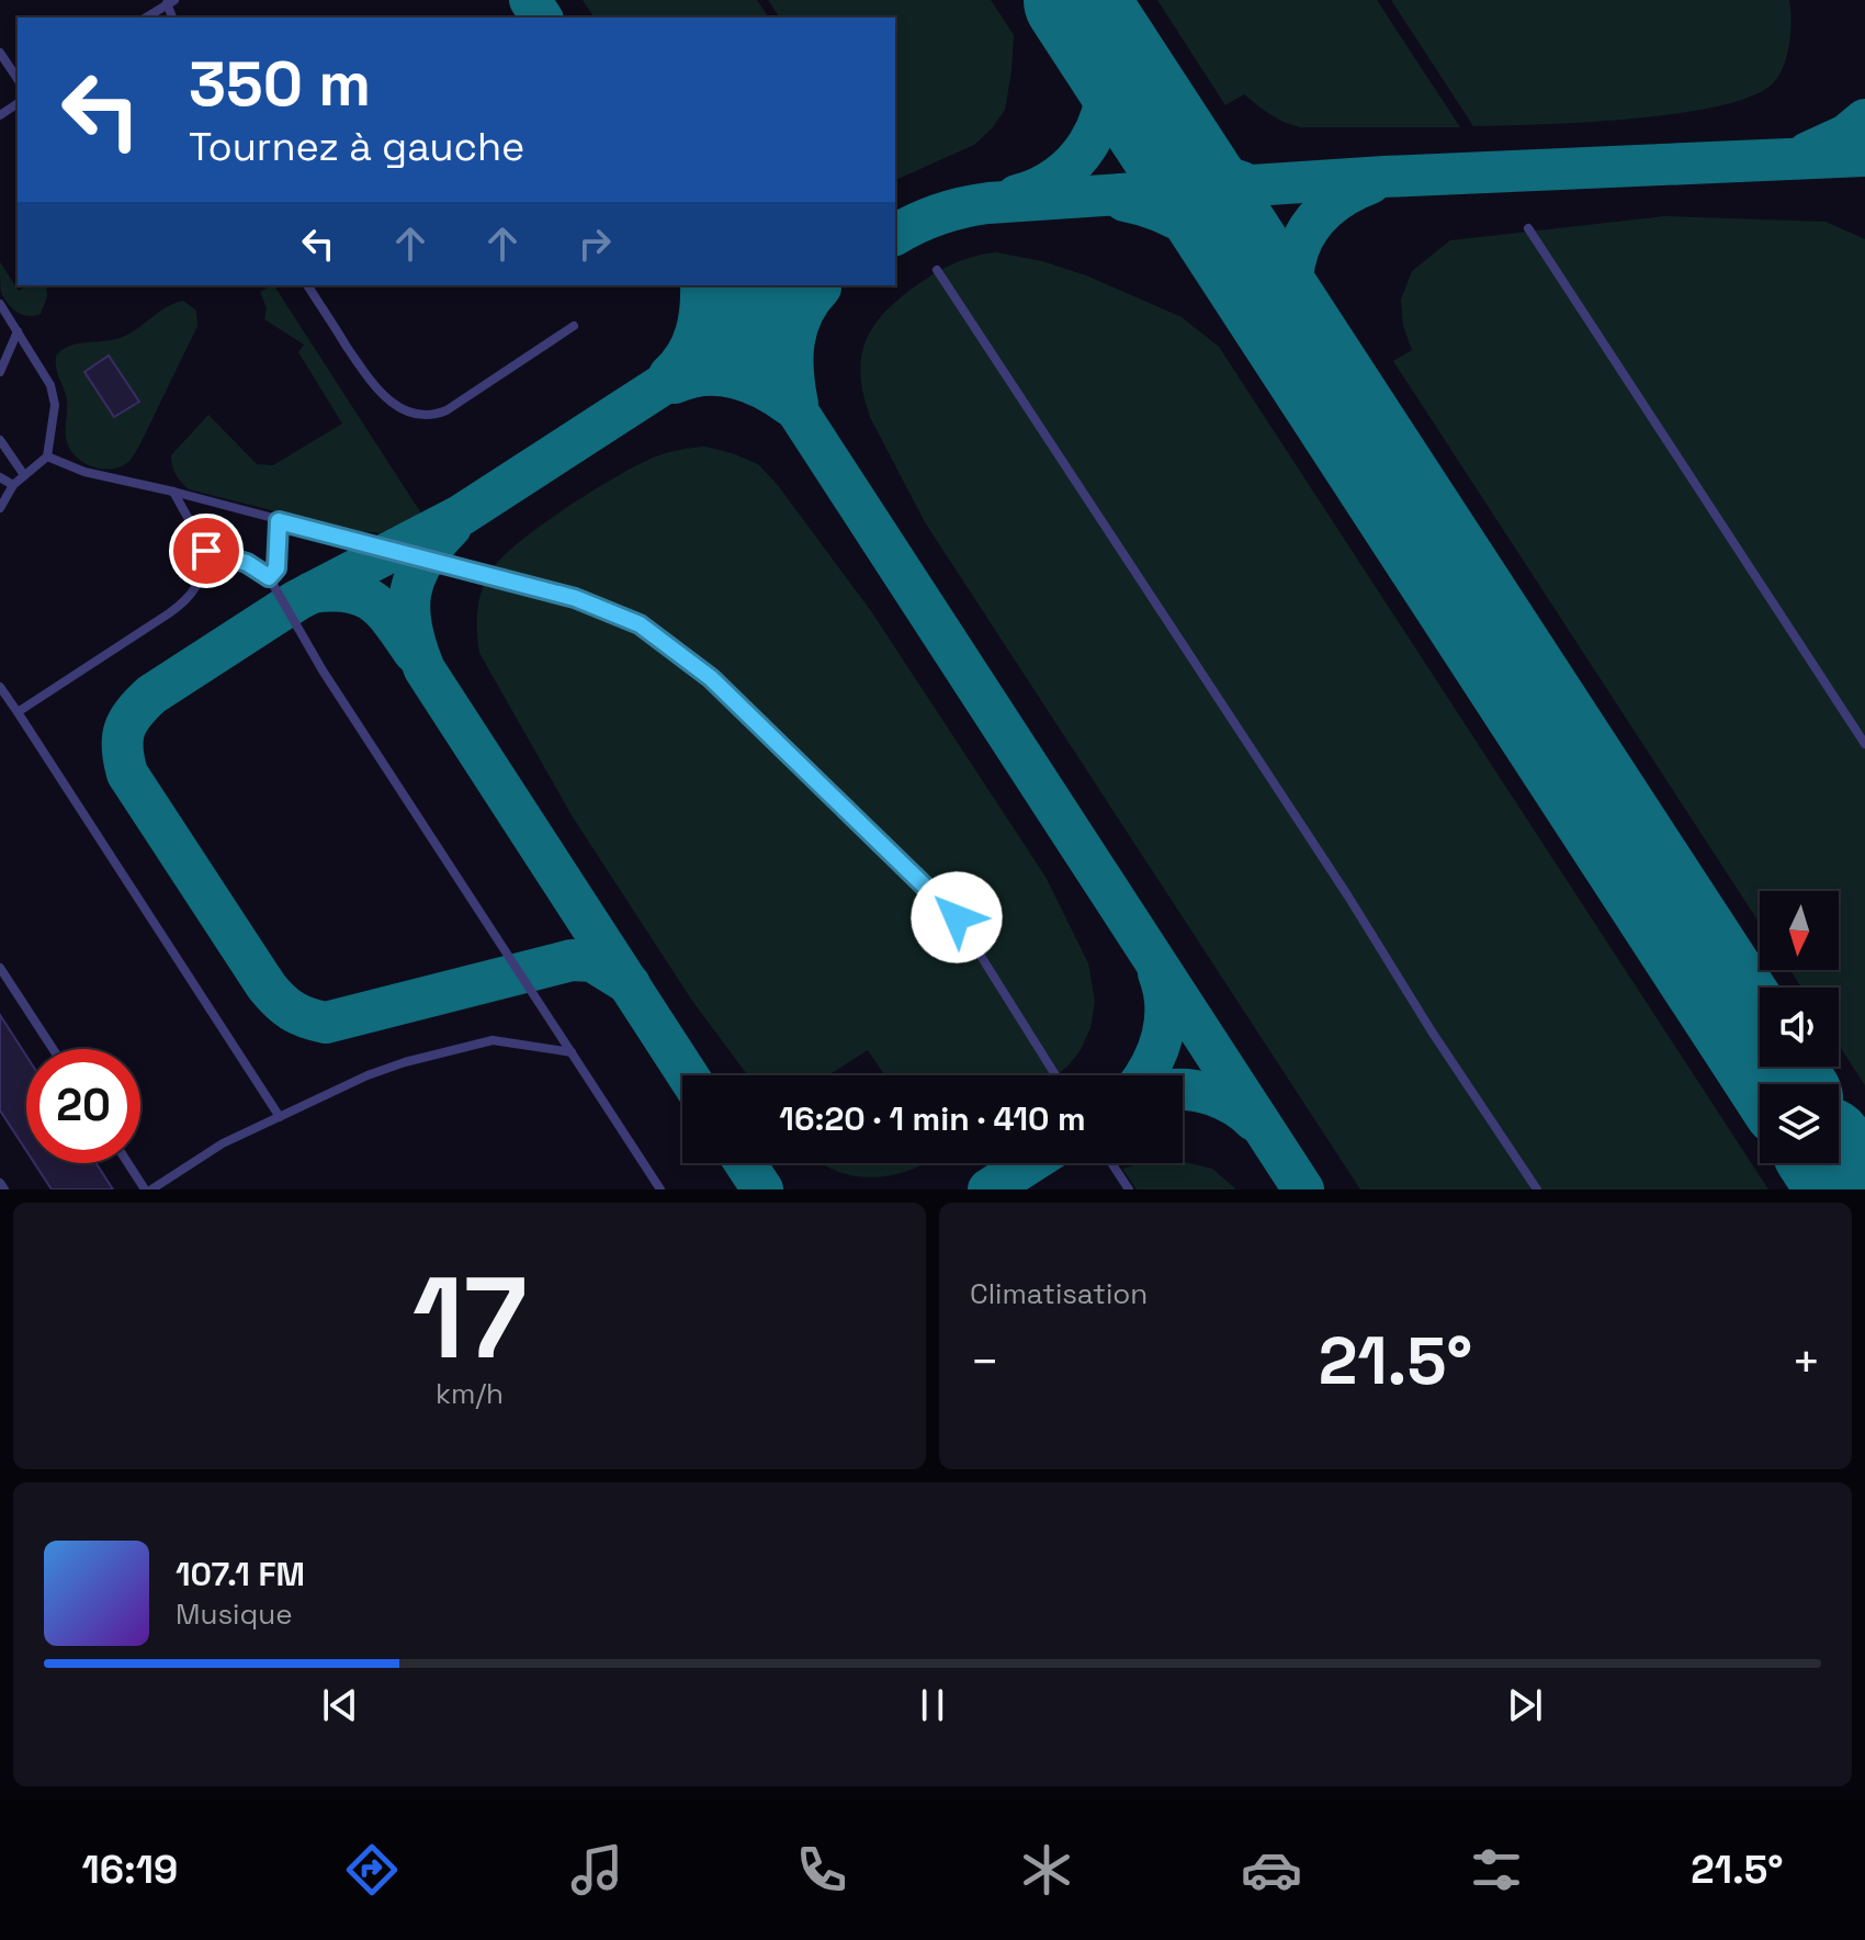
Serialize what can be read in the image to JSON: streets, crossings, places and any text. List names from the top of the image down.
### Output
{
  "north": "bottom",
  "page": {
    "turn": ["350 m", "Tournez à gauche"],
    "limit": "20",
    "trip": "16:20 · 1 min · 410 m",
    "tile": [
      ["17", "km/h"],
      "Climatisation"
    ],
    "heat": ["−", "21.5°", "+"],
    "song": ["107.1 FM", "Musique"],
    "tabs": ["16:19", "21.5°"]
  }
}
